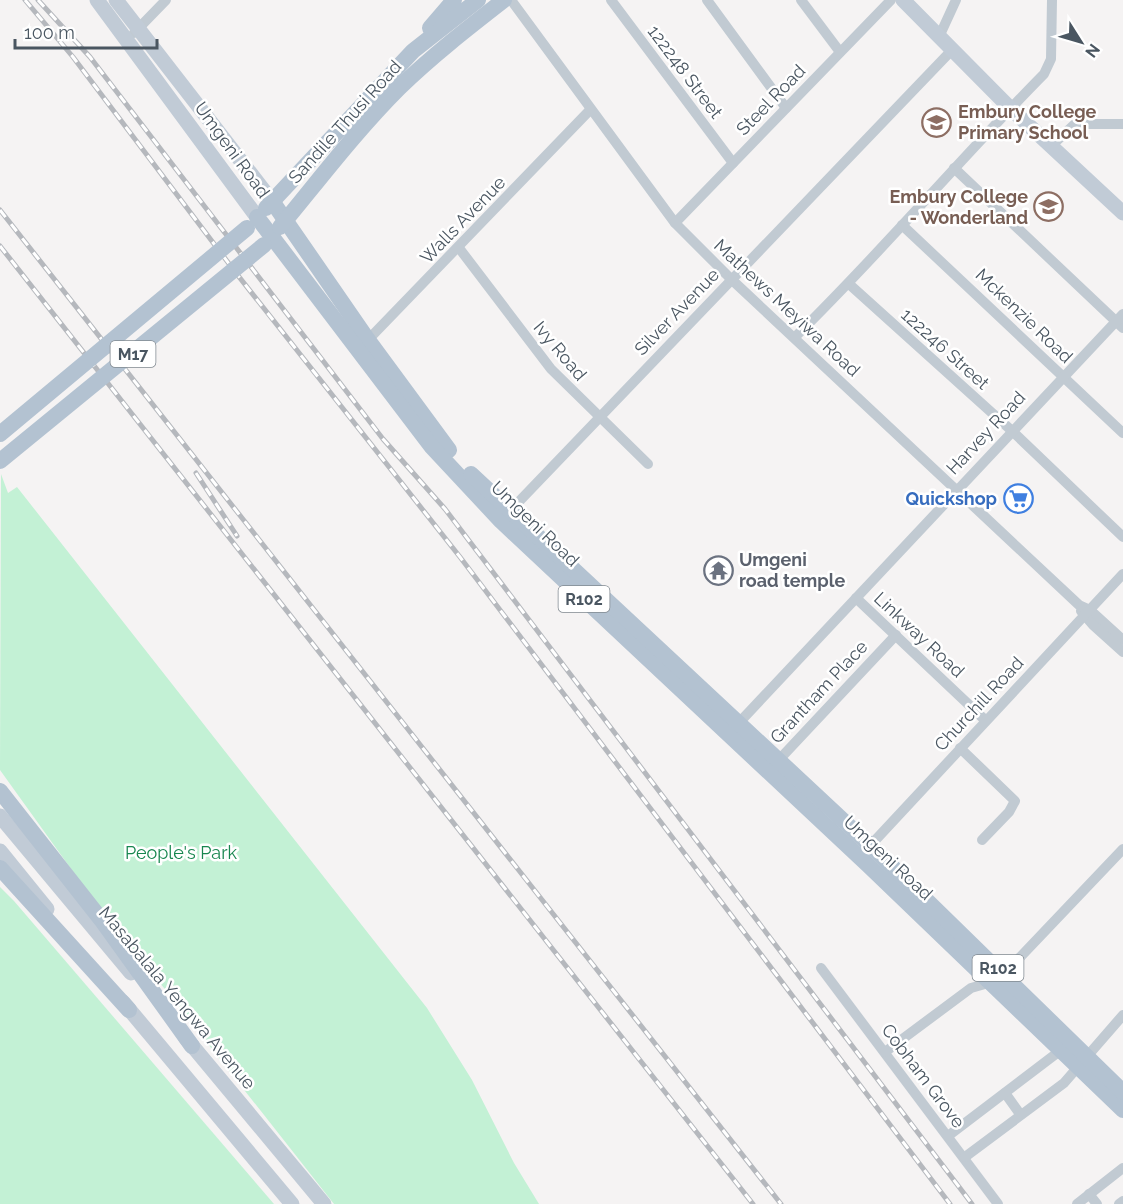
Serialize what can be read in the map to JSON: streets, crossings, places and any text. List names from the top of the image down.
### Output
{
  "streets": {
    "main road": [
      "Sandile Thusi Road",
      "Umgeni Road",
      "M17",
      "R102",
      "Masabalala Yengwa Avenue"
    ],
    "street": [
      "122248 Street",
      "Steel Road",
      "Walls Avenue",
      "Mathews Meyiwa Road",
      "Silver Avenue",
      "Mckenzie Road",
      "122246 Street",
      "Ivy Road",
      "Harvey Road",
      "Linkway Road",
      "Grantham Place",
      "Churchill Road",
      "Cobham Grove"
    ]
  },
  "crossings": [
    ["122248 Street", "Steel Road"],
    ["Steel Road", "Mathews Meyiwa Road"],
    ["Sandile Thusi Road", "Umgeni Road"],
    ["Umgeni Road", "Walls Avenue"],
    ["Umgeni Road", "Silver Avenue"],
    ["Umgeni Road", "Harvey Road"],
    ["Umgeni Road", "Grantham Place"],
    ["Umgeni Road", "Churchill Road"],
    ["Walls Avenue", "Mathews Meyiwa Road"],
    ["Walls Avenue", "Ivy Road"],
    ["Mathews Meyiwa Road", "Silver Avenue"],
    ["Mathews Meyiwa Road", "Harvey Road"],
    ["Mathews Meyiwa Road", "Churchill Road"],
    ["Silver Avenue", "Ivy Road"],
    ["Mckenzie Road", "Harvey Road"],
    ["122246 Street", "Harvey Road"],
    ["Harvey Road", "Linkway Road"],
    ["Linkway Road", "Grantham Place"],
    ["Linkway Road", "Churchill Road"]
  ],
  "parks": ["People's Park"],
  "places": {
    "school or university": ["Embury College Primary School", "Embury College - Wonderland"],
    "supermarket": ["Quickshop"],
    "temple": ["Umgeni road temple"]
  },
  "scale_bar": "100 m",
  "north": "bottom right"
}
